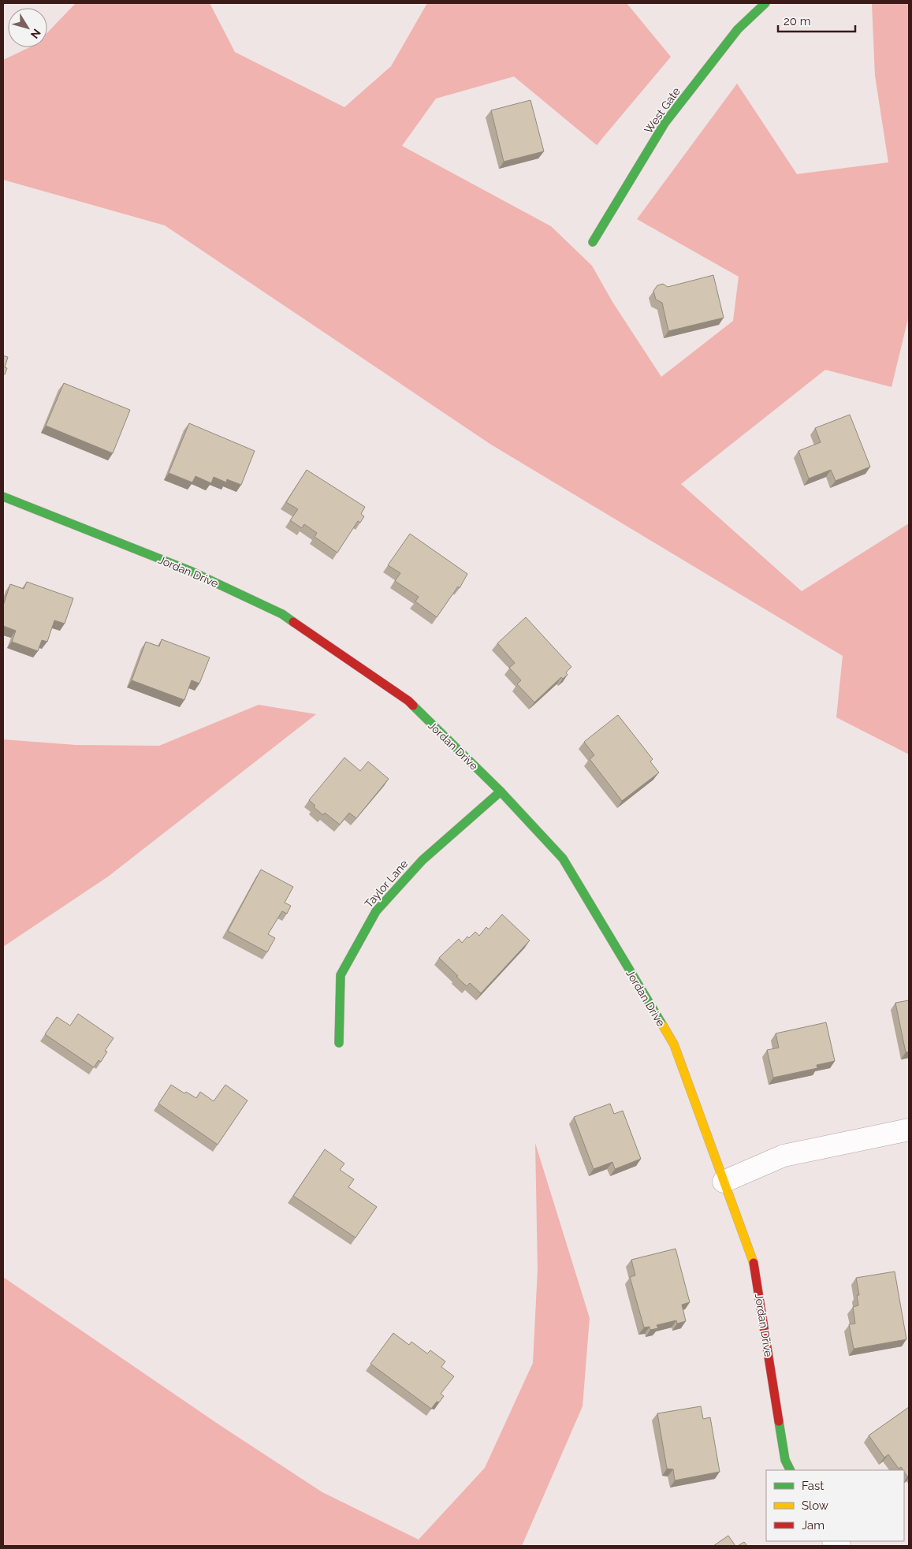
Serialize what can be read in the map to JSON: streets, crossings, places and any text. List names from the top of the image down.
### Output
{
  "streets": {
    "street": ["West Gate", "Jordan Drive", "Taylor Lane"]
  },
  "crossings": [
    ["Jordan Drive", "Taylor Lane"]
  ],
  "legend": ["Fast", "Slow", "Jam"],
  "scale_bar": "20 m",
  "north": "bottom right"
}
